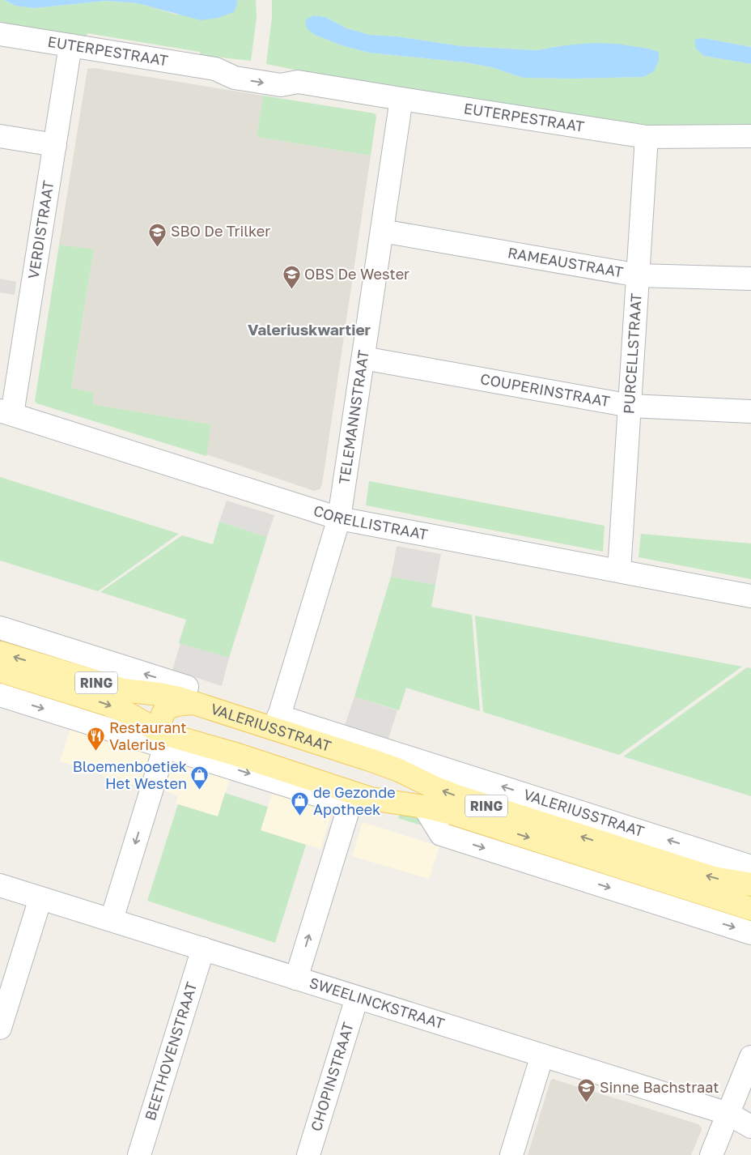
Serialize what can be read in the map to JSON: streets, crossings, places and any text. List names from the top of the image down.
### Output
{
  "streets": {
    "main road": ["RING", "VALERIUSSTRAAT"],
    "street": [
      "EUTERPESTRAAT",
      "VERDISTRAAT",
      "RAMEAUSTRAAT",
      "PURCELLSTRAAT",
      "COUPERINSTRAAT",
      "TELEMANNSTRAAT",
      "CORELLISTRAAT",
      "SWEELINCKSTRAAT",
      "BEETHOVENSTRAAT",
      "CHOPINSTRAAT"
    ]
  },
  "crossings": [
    ["EUTERPESTRAAT", "VERDISTRAAT"],
    ["EUTERPESTRAAT", "PURCELLSTRAAT"],
    ["EUTERPESTRAAT", "TELEMANNSTRAAT"],
    ["VERDISTRAAT", "CORELLISTRAAT"],
    ["RAMEAUSTRAAT", "PURCELLSTRAAT"],
    ["RAMEAUSTRAAT", "TELEMANNSTRAAT"],
    ["PURCELLSTRAAT", "COUPERINSTRAAT"],
    ["PURCELLSTRAAT", "CORELLISTRAAT"],
    ["COUPERINSTRAAT", "TELEMANNSTRAAT"],
    ["TELEMANNSTRAAT", "CORELLISTRAAT"],
    ["TELEMANNSTRAAT", "VALERIUSSTRAAT"],
    ["RING", "VALERIUSSTRAAT"],
    ["SWEELINCKSTRAAT", "BEETHOVENSTRAAT"],
    ["SWEELINCKSTRAAT", "CHOPINSTRAAT"]
  ],
  "districts": ["Valeriuskwartier"],
  "places": {
    "school or university": ["SBO De Trilker", "OBS De Wester", "Sinne Bachstraat"],
    "restaurant": ["Restaurant Valerius"],
    "shop": ["Bloemenboetiek Het Westen", "de Gezonde Apotheek"]
  }
}
